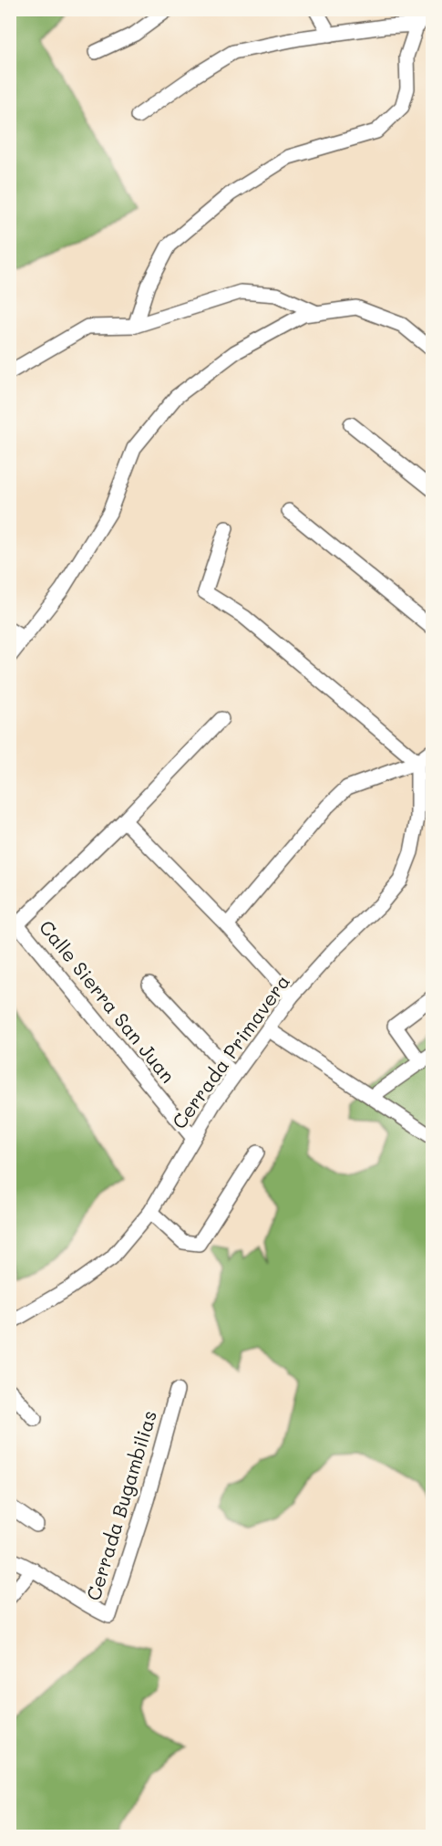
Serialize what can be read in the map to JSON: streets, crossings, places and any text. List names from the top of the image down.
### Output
{
  "streets": {
    "street": ["Calle Sierra San Juan", "Cerrada Primavera", "Cerrada Bugambilias"]
  },
  "crossings": [
    ["Calle Sierra San Juan", "Cerrada Primavera"]
  ]
}
